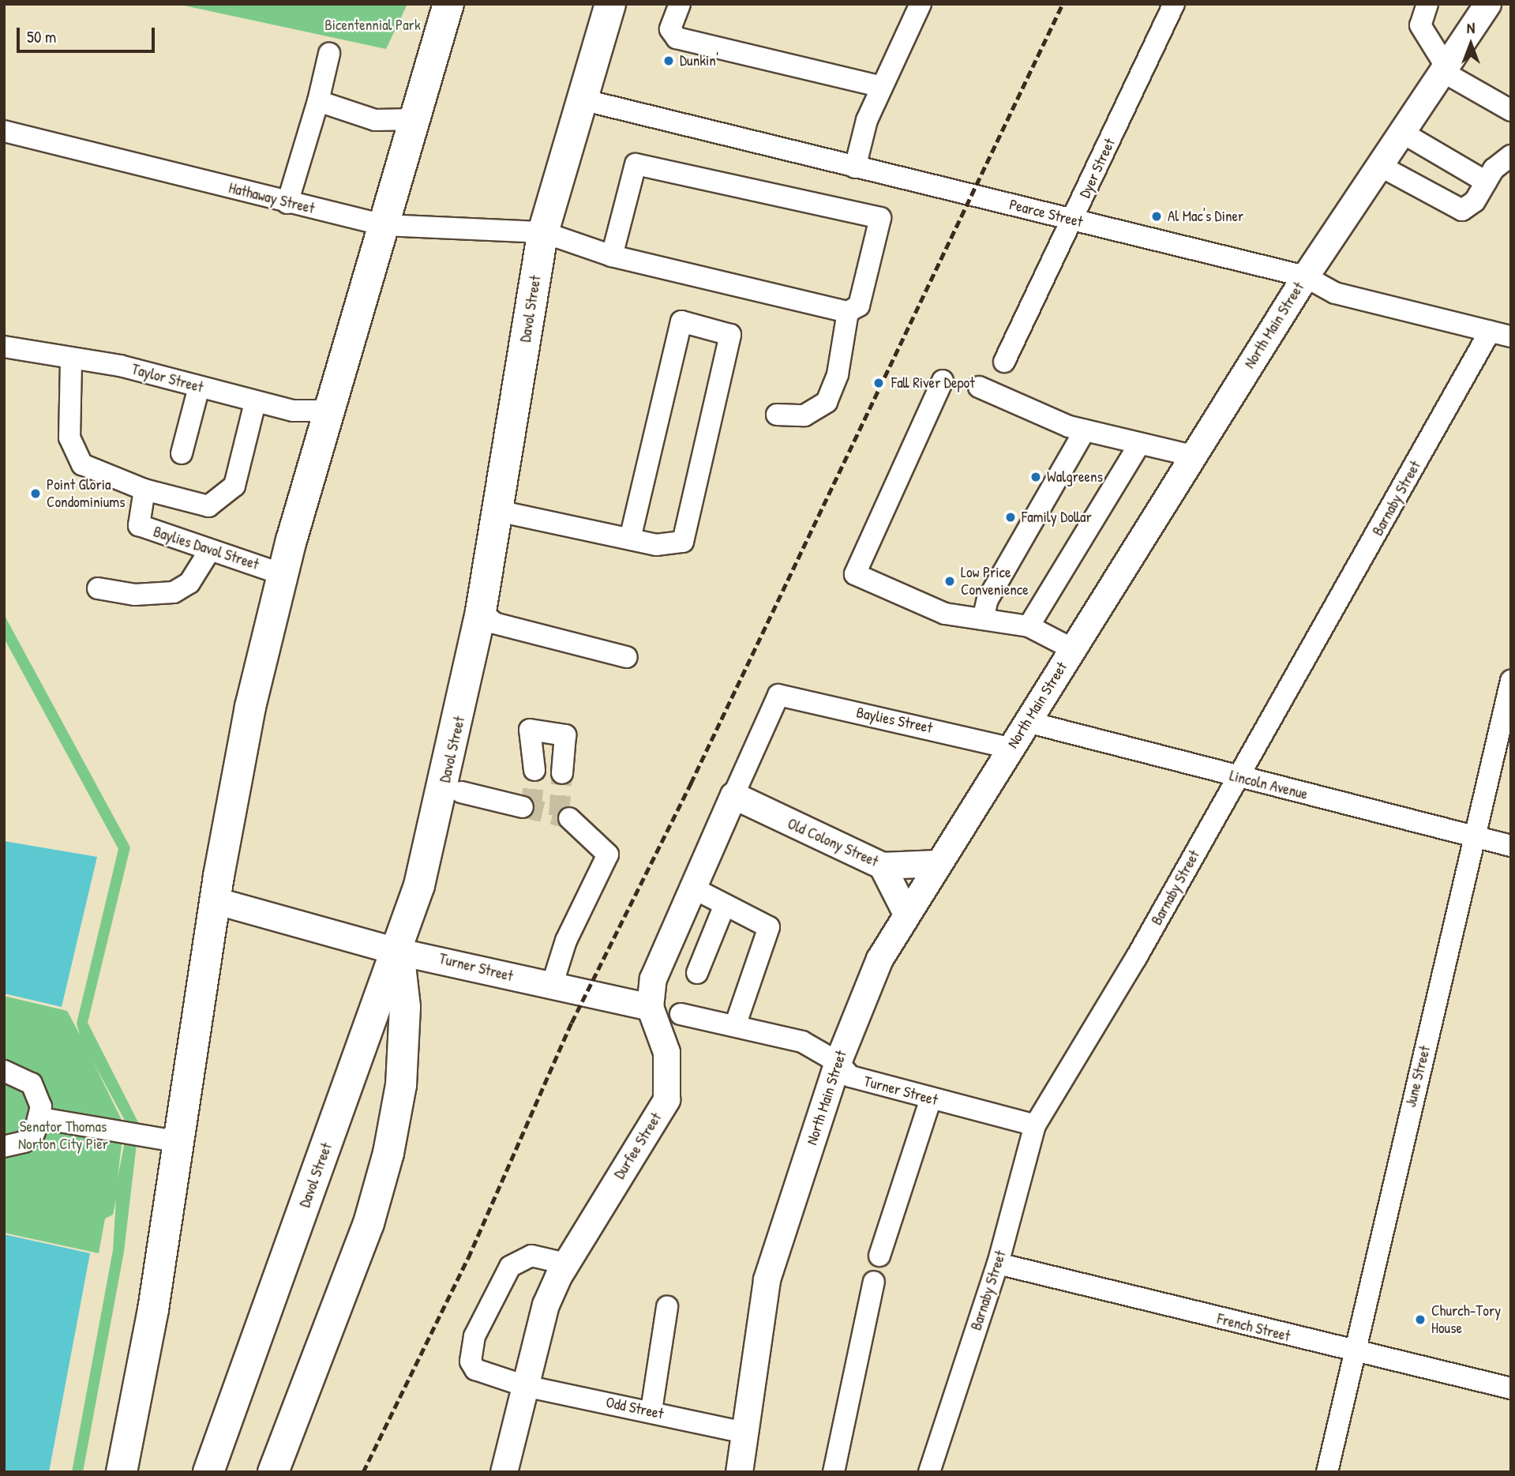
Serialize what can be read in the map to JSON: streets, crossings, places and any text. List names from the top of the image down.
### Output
{
  "streets": {
    "highway": ["Davol Street"],
    "main road": [
      "North Main Street",
      "Old Colony Street",
      "Turner Street",
      "Durfee Street"
    ],
    "street": [
      "Dyer Street",
      "Hathaway Street",
      "Pearce Street",
      "Taylor Street",
      "Barnaby Street",
      "Baylies Davol Street",
      "Baylies Street",
      "Lincoln Avenue",
      "June Street",
      "French Street",
      "Odd Street"
    ]
  },
  "crossings": [
    ["Dyer Street", "Pearce Street"],
    ["Hathaway Street", "Davol Street"],
    ["Pearce Street", "Davol Street"],
    ["Pearce Street", "North Main Street"],
    ["Pearce Street", "Barnaby Street"],
    ["Davol Street", "Turner Street"],
    ["North Main Street", "Baylies Street"],
    ["North Main Street", "Lincoln Avenue"],
    ["North Main Street", "Old Colony Street"],
    ["North Main Street", "Turner Street"],
    ["North Main Street", "Odd Street"],
    ["Barnaby Street", "Lincoln Avenue"],
    ["Barnaby Street", "Turner Street"],
    ["Barnaby Street", "French Street"],
    ["Baylies Street", "Durfee Street"],
    ["Lincoln Avenue", "June Street"],
    ["Old Colony Street", "Durfee Street"],
    ["Turner Street", "Durfee Street"],
    ["June Street", "French Street"],
    ["Durfee Street", "Odd Street"]
  ],
  "parks": ["Bicentennial Park", "Senator Thomas Norton City Pier"],
  "places": [
    "Dunkin'",
    "Al Mac's Diner",
    "Fall River Depot",
    "Walgreens",
    "Point Gloria Condominiums",
    "Family Dollar",
    "Low Price Convenience",
    "Church-Tory House"
  ],
  "scale_bar": "50 m",
  "north": "top"
}
